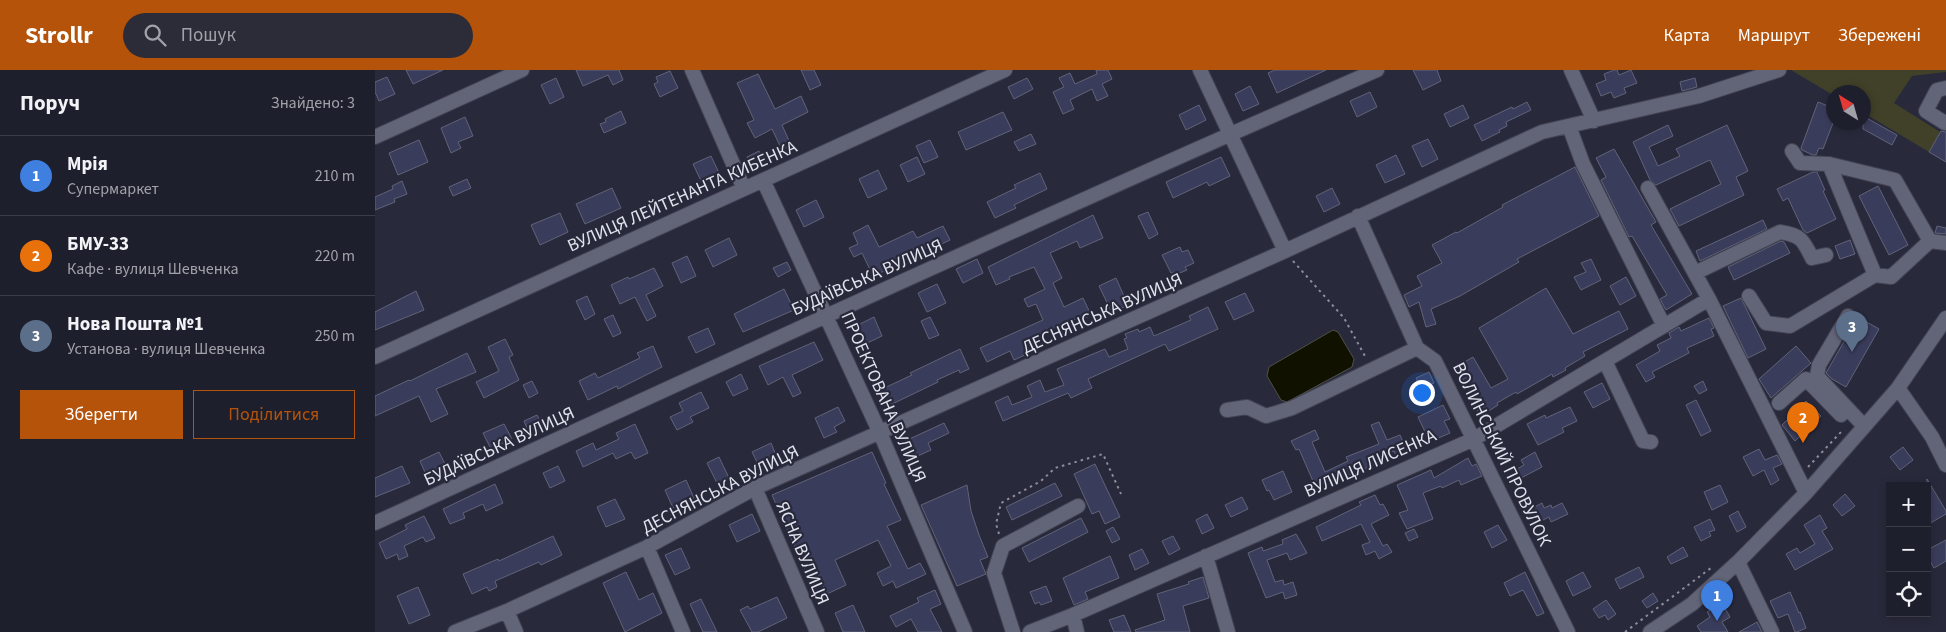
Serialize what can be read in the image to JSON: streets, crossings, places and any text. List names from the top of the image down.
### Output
{
  "streets": {
    "street": [
      "ВУЛИЦЯ ЛЕЙТЕНАНТА КИБЕНКА",
      "БУДАЇВСЬКА ВУЛИЦЯ",
      "ДЕСНЯНСЬКА ВУЛИЦЯ",
      "ПРОЕКТОВАНА ВУЛИЦЯ",
      "ВОЛИНСЬКИЙ ПРОВУЛОК",
      "ВУЛИЦЯ ЛИСЕНКА",
      "ЯСНА ВУЛИЦЯ"
    ]
  },
  "crossings": [
    ["ВУЛИЦЯ ЛЕЙТЕНАНТА КИБЕНКА", "ПРОЕКТОВАНА ВУЛИЦЯ"],
    ["БУДАЇВСЬКА ВУЛИЦЯ", "ПРОЕКТОВАНА ВУЛИЦЯ"],
    ["ДЕСНЯНСЬКА ВУЛИЦЯ", "ПРОЕКТОВАНА ВУЛИЦЯ"],
    ["ДЕСНЯНСЬКА ВУЛИЦЯ", "ВОЛИНСЬКИЙ ПРОВУЛОК"],
    ["ДЕСНЯНСЬКА ВУЛИЦЯ", "ЯСНА ВУЛИЦЯ"],
    ["ВОЛИНСЬКИЙ ПРОВУЛОК", "ВУЛИЦЯ ЛИСЕНКА"]
  ],
  "north": "top left",
  "page": {
    "header": "Strollr",
    "search": "Пошук",
    "nav": ["Карта", "Маршрут", "Збережені"],
    "heading": ["Поруч", "Знайдено: 3"],
    "list": [
      {
        "mark": "1",
        "name": "Мрія",
        "note": "Супермаркет",
        "value": "210 m"
      },
      {
        "mark": "2",
        "name": "БМУ-33",
        "note": "Кафе · вулиця Шевченка",
        "value": "220 m"
      },
      {
        "mark": "3",
        "name": "Нова Пошта №1",
        "note": "Установа · вулиця Шевченка",
        "value": "250 m"
      }
    ],
    "pins": ["3", "2", "1"],
    "buttons": ["Зберегти", "Поділитися"],
    "map_buttons": ["+", "−"]
  }
}
